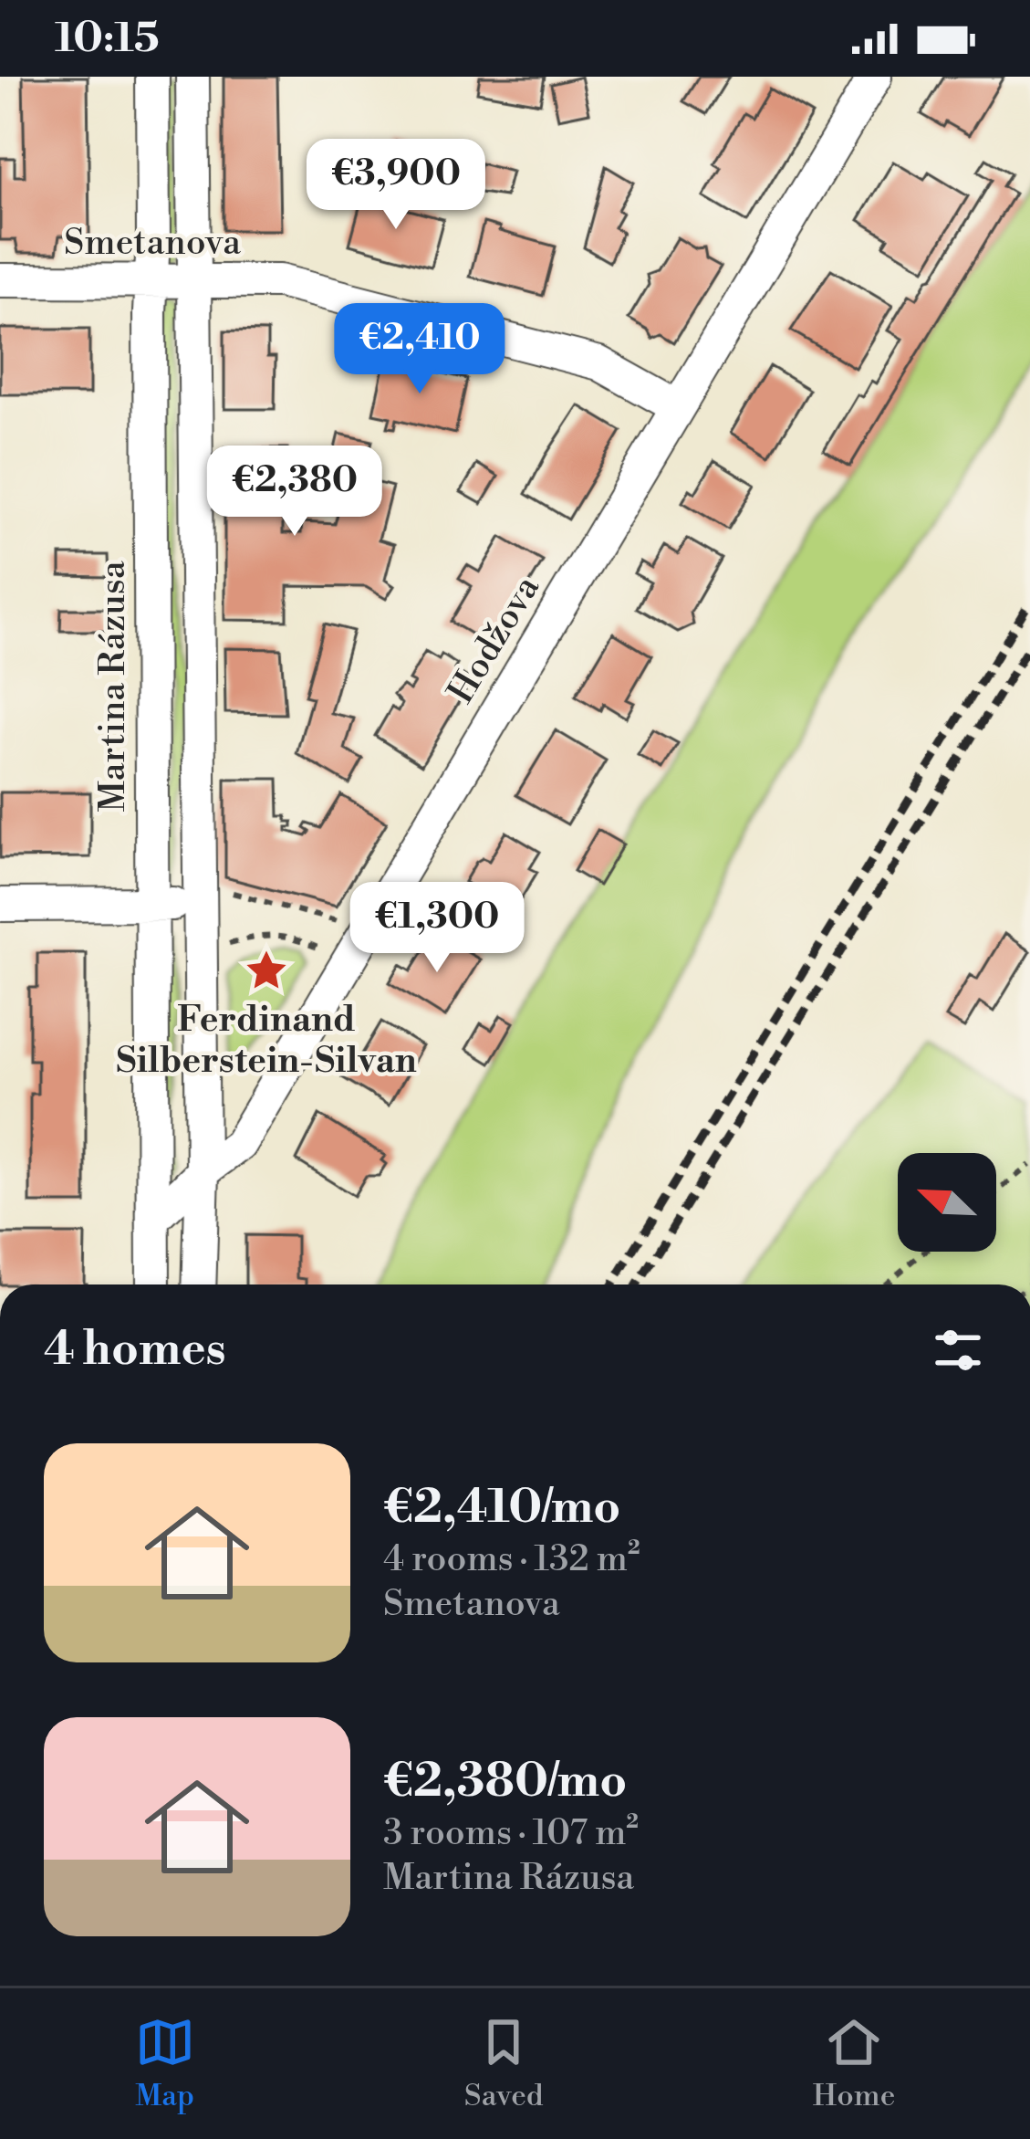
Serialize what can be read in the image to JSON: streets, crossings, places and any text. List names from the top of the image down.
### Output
{
  "streets": {
    "street": ["Smetanova", "Hodžova", "Martina Rázusa"]
  },
  "crossings": [
    ["Smetanova", "Hodžova"],
    ["Smetanova", "Martina Rázusa"],
    ["Hodžova", "Martina Rázusa"]
  ],
  "places": {
    "place": ["Ferdinand Silberstein-Silvan"]
  },
  "north": "top left",
  "page": {
    "status": "10:15",
    "price": [
      "€3,900",
      "€2,410",
      "€2,380",
      "€1,300"
    ],
    "heading": "4 homes",
    "list": [
      {
        "name": "€2,410/mo",
        "note": "4 rooms · 132 m² · Smetanova"
      },
      {
        "name": "€2,380/mo",
        "note": "3 rooms · 107 m² · Martina Rázusa"
      }
    ],
    "tabs": ["Map", "Saved", "Home"]
  }
}
